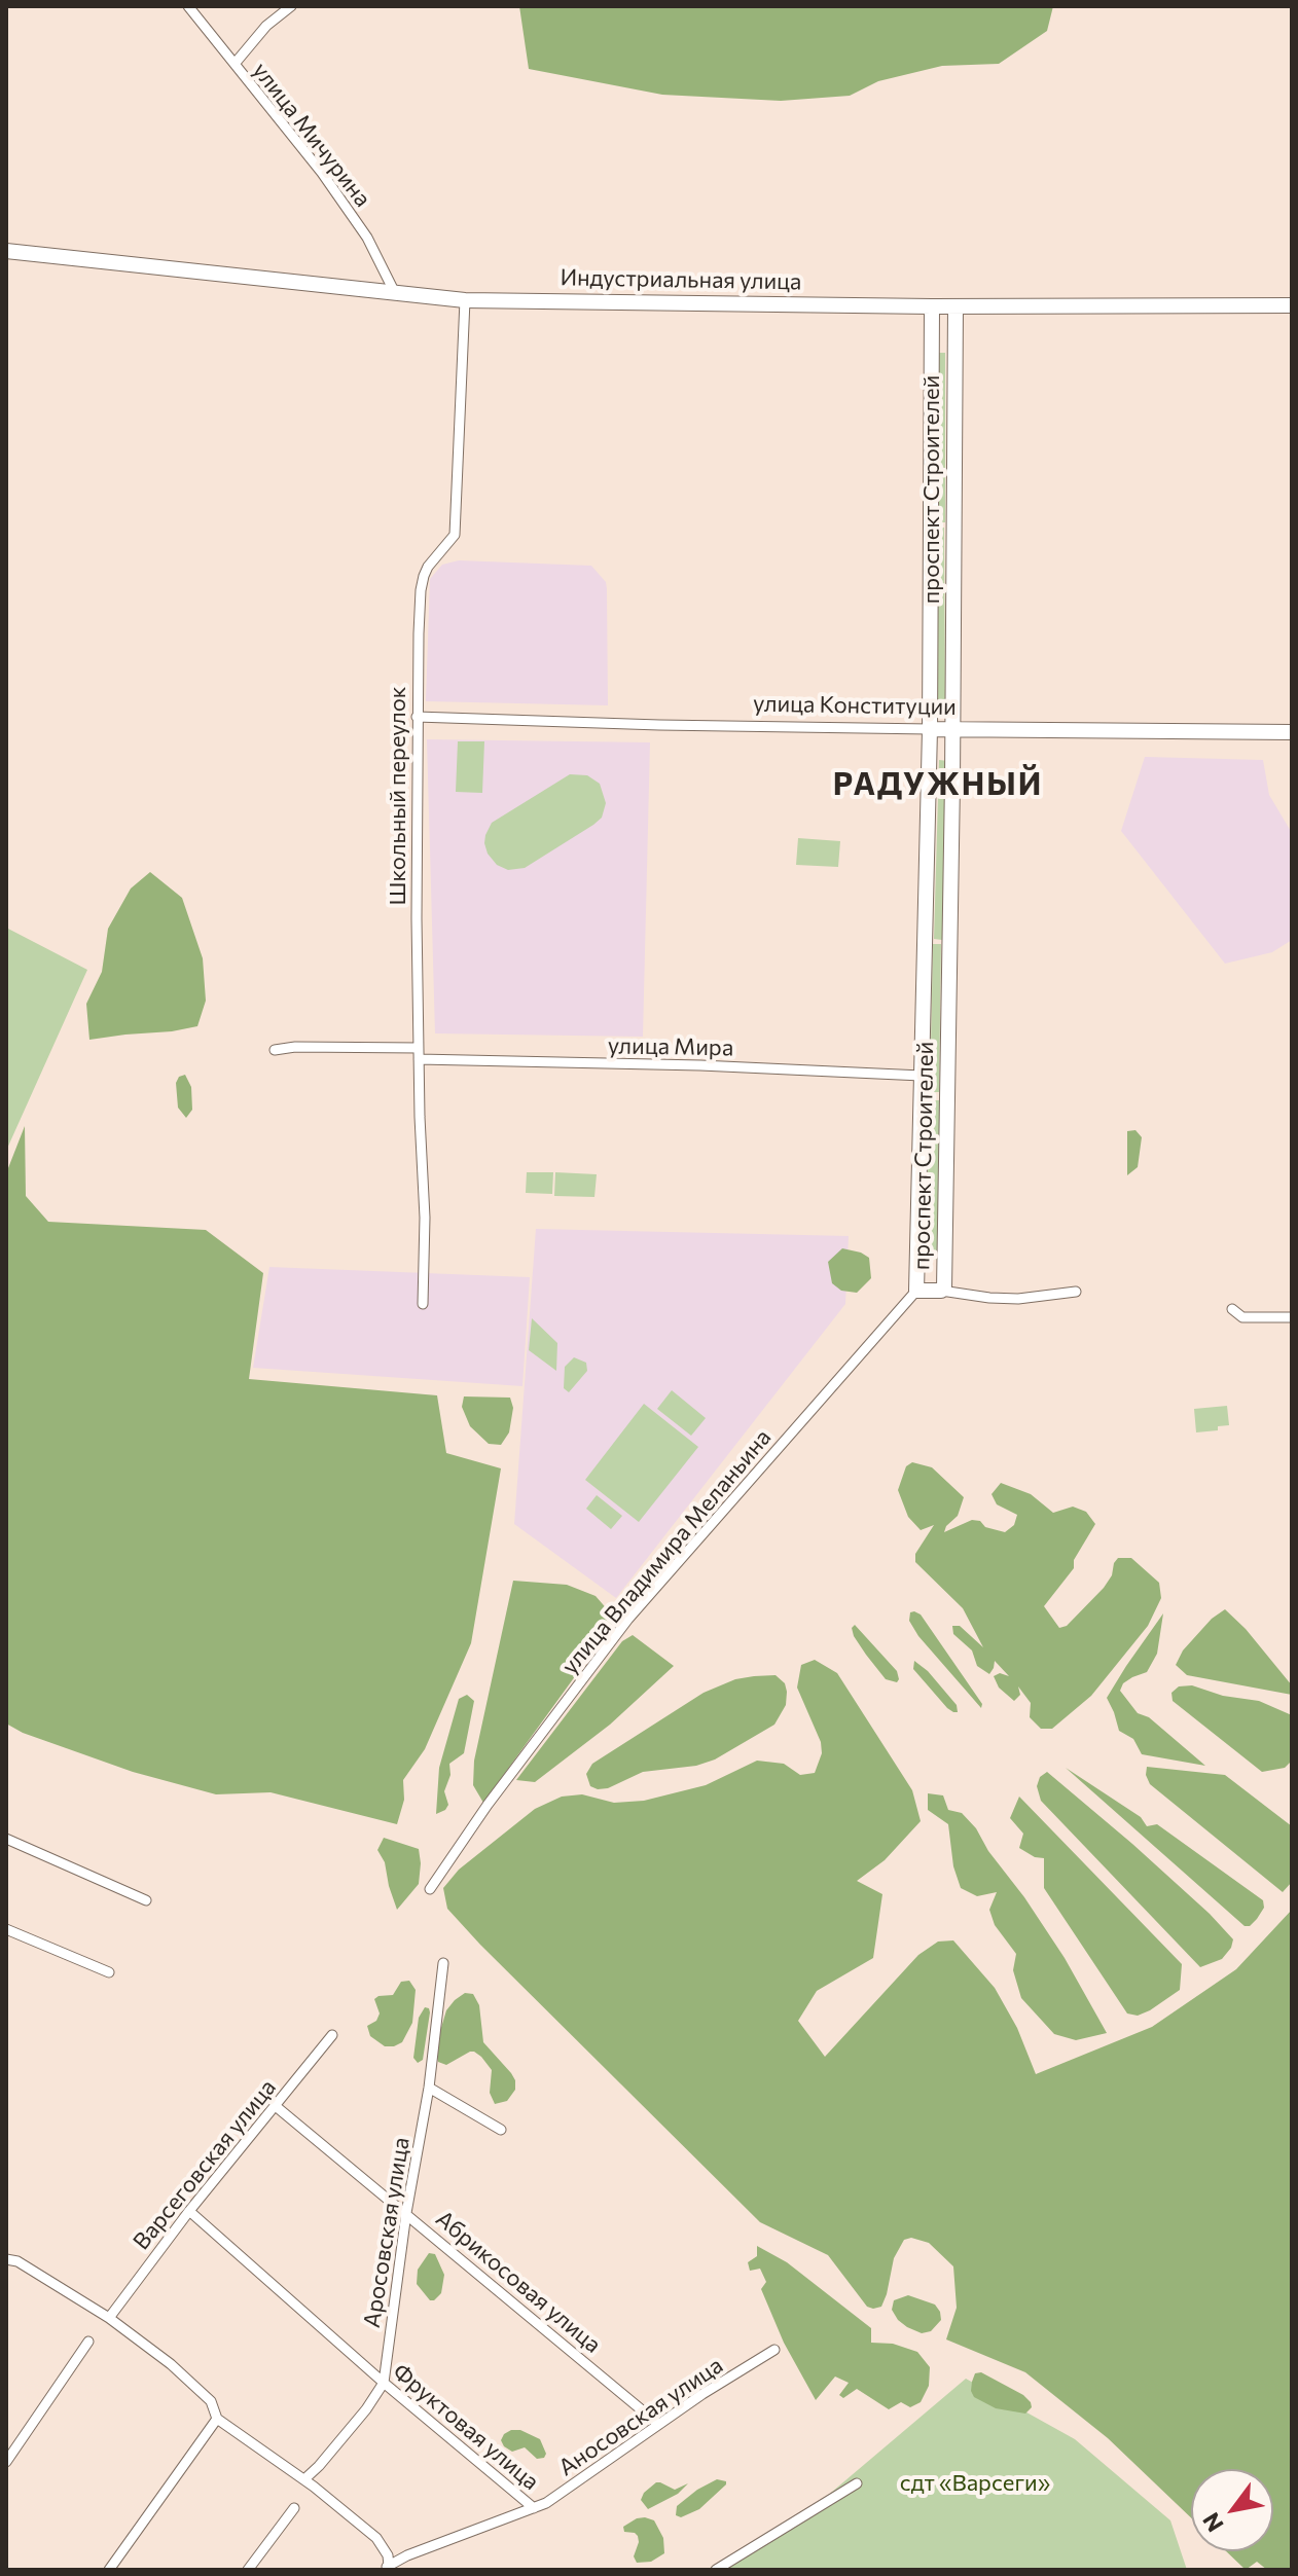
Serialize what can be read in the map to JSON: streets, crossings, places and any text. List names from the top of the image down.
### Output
{
  "streets": {
    "street": [
      "улица Мичурина",
      "Индустриальная улица",
      "проспект Строителей",
      "улица Конституции",
      "Школьный переулок",
      "улица Мира",
      "улица Владимира Меланьина",
      "Варсеговская улица",
      "Аросовская улица",
      "Абрикосовая улица",
      "Аносовская улица",
      "Фруктовая улица"
    ]
  },
  "crossings": [
    ["улица Мичурина", "Индустриальная улица"],
    ["Индустриальная улица", "проспект Строителей"],
    ["Индустриальная улица", "Школьный переулок"],
    ["проспект Строителей", "улица Конституции"],
    ["проспект Строителей", "улица Мира"],
    ["проспект Строителей", "улица Владимира Меланьина"],
    ["улица Конституции", "Школьный переулок"],
    ["Школьный переулок", "улица Мира"],
    ["Варсеговская улица", "Абрикосовая улица"],
    ["Варсеговская улица", "Фруктовая улица"],
    ["Аросовская улица", "Абрикосовая улица"],
    ["Аросовская улица", "Фруктовая улица"],
    ["Абрикосовая улица", "Аносовская улица"],
    ["Аносовская улица", "Фруктовая улица"]
  ],
  "districts": ["РАДУЖНЫЙ"],
  "parks": ["сдт «Варсеги»"],
  "north": "bottom left"
}
